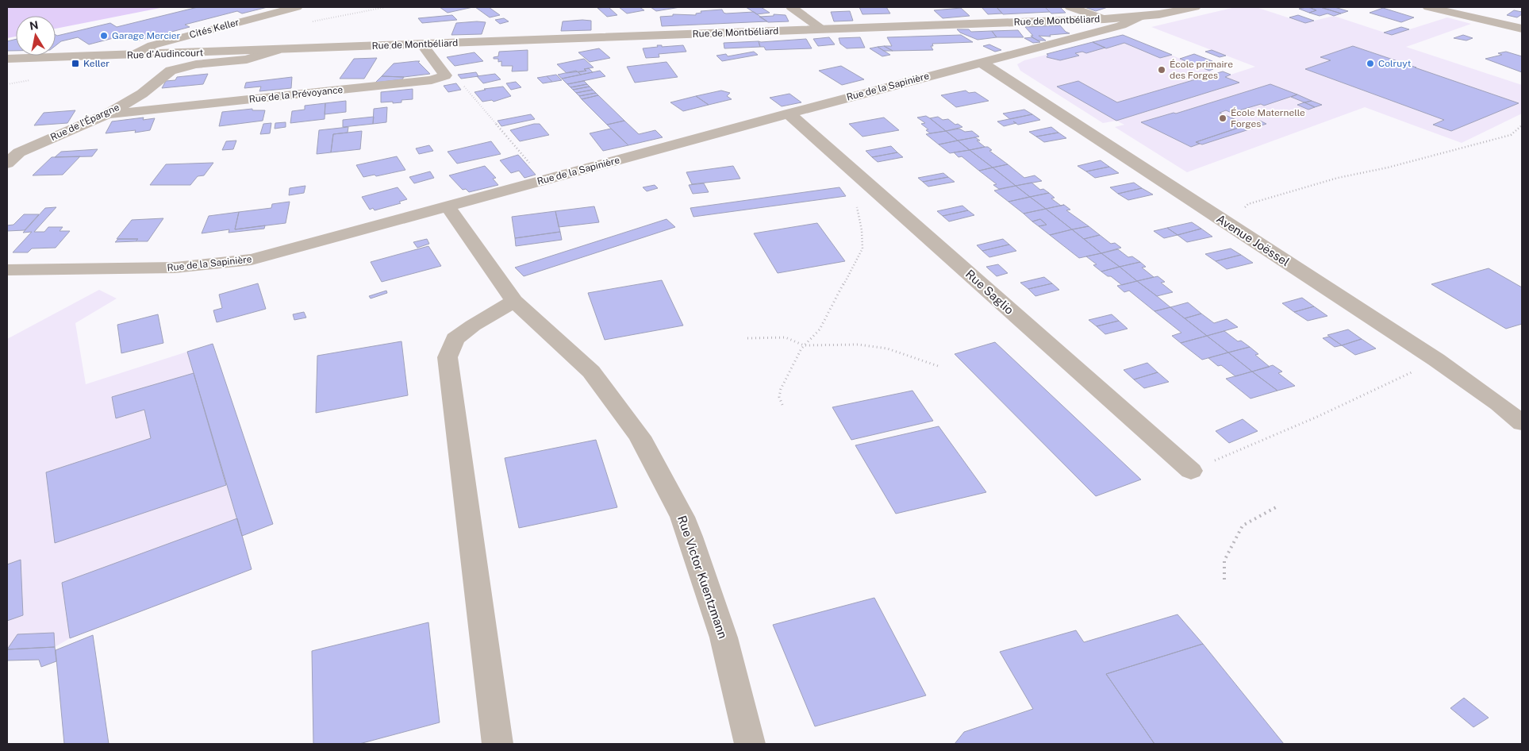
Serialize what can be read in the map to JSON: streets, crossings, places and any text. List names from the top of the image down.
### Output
{
  "streets": {
    "street": [
      "Rue de Montbéliard",
      "Cités Keller",
      "Rue d'Audincourt",
      "Rue de la Sapinière",
      "Rue de la Prévoyance",
      "Rue de l'Épargne",
      "Avenue Joëssel",
      "Rue Saglio",
      "Rue Victor Kuentzmann"
    ]
  },
  "crossings": [
    ["Rue de Montbéliard", "Rue d'Audincourt"],
    ["Rue de Montbéliard", "Rue de la Sapinière"],
    ["Rue de Montbéliard", "Rue de l'Épargne"],
    ["Cités Keller", "Rue d'Audincourt"],
    ["Rue d'Audincourt", "Rue de l'Épargne"],
    ["Rue de la Sapinière", "Avenue Joëssel"],
    ["Rue de la Sapinière", "Rue Saglio"],
    ["Rue de la Sapinière", "Rue Victor Kuentzmann"],
    ["Rue de la Prévoyance", "Rue de l'Épargne"]
  ],
  "places": {
    "other": [
      "Garage Mercier",
      "Colruyt",
      "École primaire des Forges",
      "École Maternelle Forges"
    ],
    "transit": ["Keller"]
  },
  "north": "top"
}
